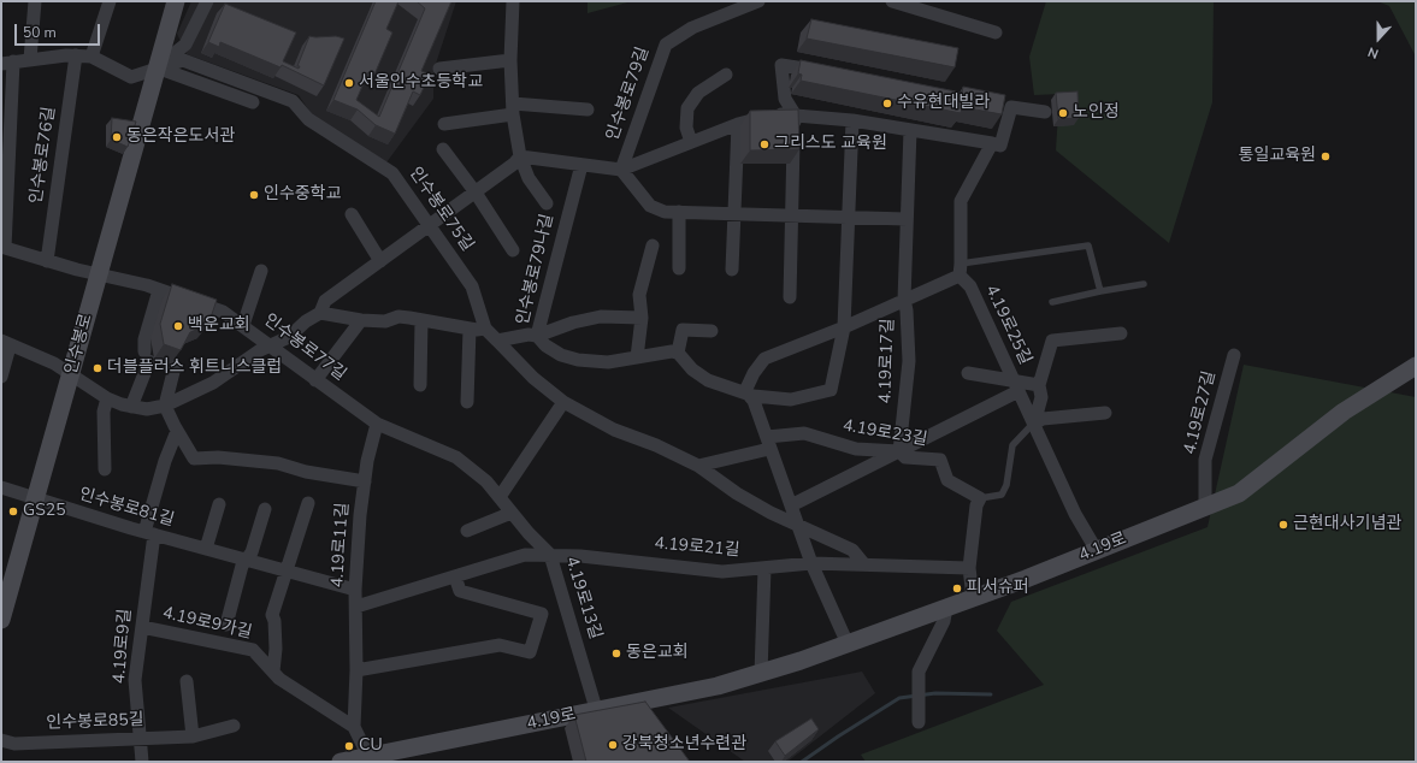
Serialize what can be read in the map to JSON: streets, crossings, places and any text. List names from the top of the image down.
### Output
{
  "streets": {
    "street": [
      "인수봉로79길",
      "인수봉로76길",
      "인수봉로75길",
      "인수봉로79나길",
      "4.19로25길",
      "인수봉로",
      "인수봉로77길",
      "4.19로17길",
      "4.19로27길",
      "4.19로23길",
      "인수봉로81길",
      "4.19로11길",
      "4.19로21길",
      "4.19로",
      "4.19로13길",
      "4.19로9가길",
      "4.19로9길",
      "인수봉로85길"
    ]
  },
  "crossings": [
    ["인수봉로79길", "인수봉로79나길"],
    ["인수봉로76길", "인수봉로75길"],
    ["인수봉로76길", "인수봉로"],
    ["인수봉로76길", "인수봉로77길"],
    ["인수봉로75길", "인수봉로"],
    ["4.19로25길", "4.19로17길"],
    ["4.19로25길", "4.19로"],
    ["인수봉로", "인수봉로77길"],
    ["인수봉로", "인수봉로81길"],
    ["인수봉로77길", "4.19로11길"],
    ["인수봉로77길", "4.19로13길"],
    ["4.19로17길", "4.19로23길"],
    ["4.19로27길", "4.19로"],
    ["인수봉로81길", "4.19로11길"],
    ["인수봉로81길", "4.19로9길"],
    ["4.19로11길", "4.19로21길"],
    ["4.19로11길", "4.19로"],
    ["4.19로11길", "4.19로13길"],
    ["4.19로11길", "4.19로9가길"],
    ["4.19로21길", "4.19로13길"],
    ["4.19로", "4.19로13길"],
    ["4.19로9가길", "4.19로9길"],
    ["4.19로9길", "인수봉로85길"]
  ],
  "places": [
    "서울인수초등학교",
    "수유현대빌라",
    "노인정",
    "동은작은도서관",
    "그리스도 교육원",
    "통일교육원",
    "인수중학교",
    "백운교회",
    "더블플러스 휘트니스클럽",
    "GS25",
    "근현대사기념관",
    "피서슈퍼",
    "동은교회",
    "강북청소년수련관",
    "CU"
  ],
  "scale_bar": "50 m",
  "north": "bottom"
}
